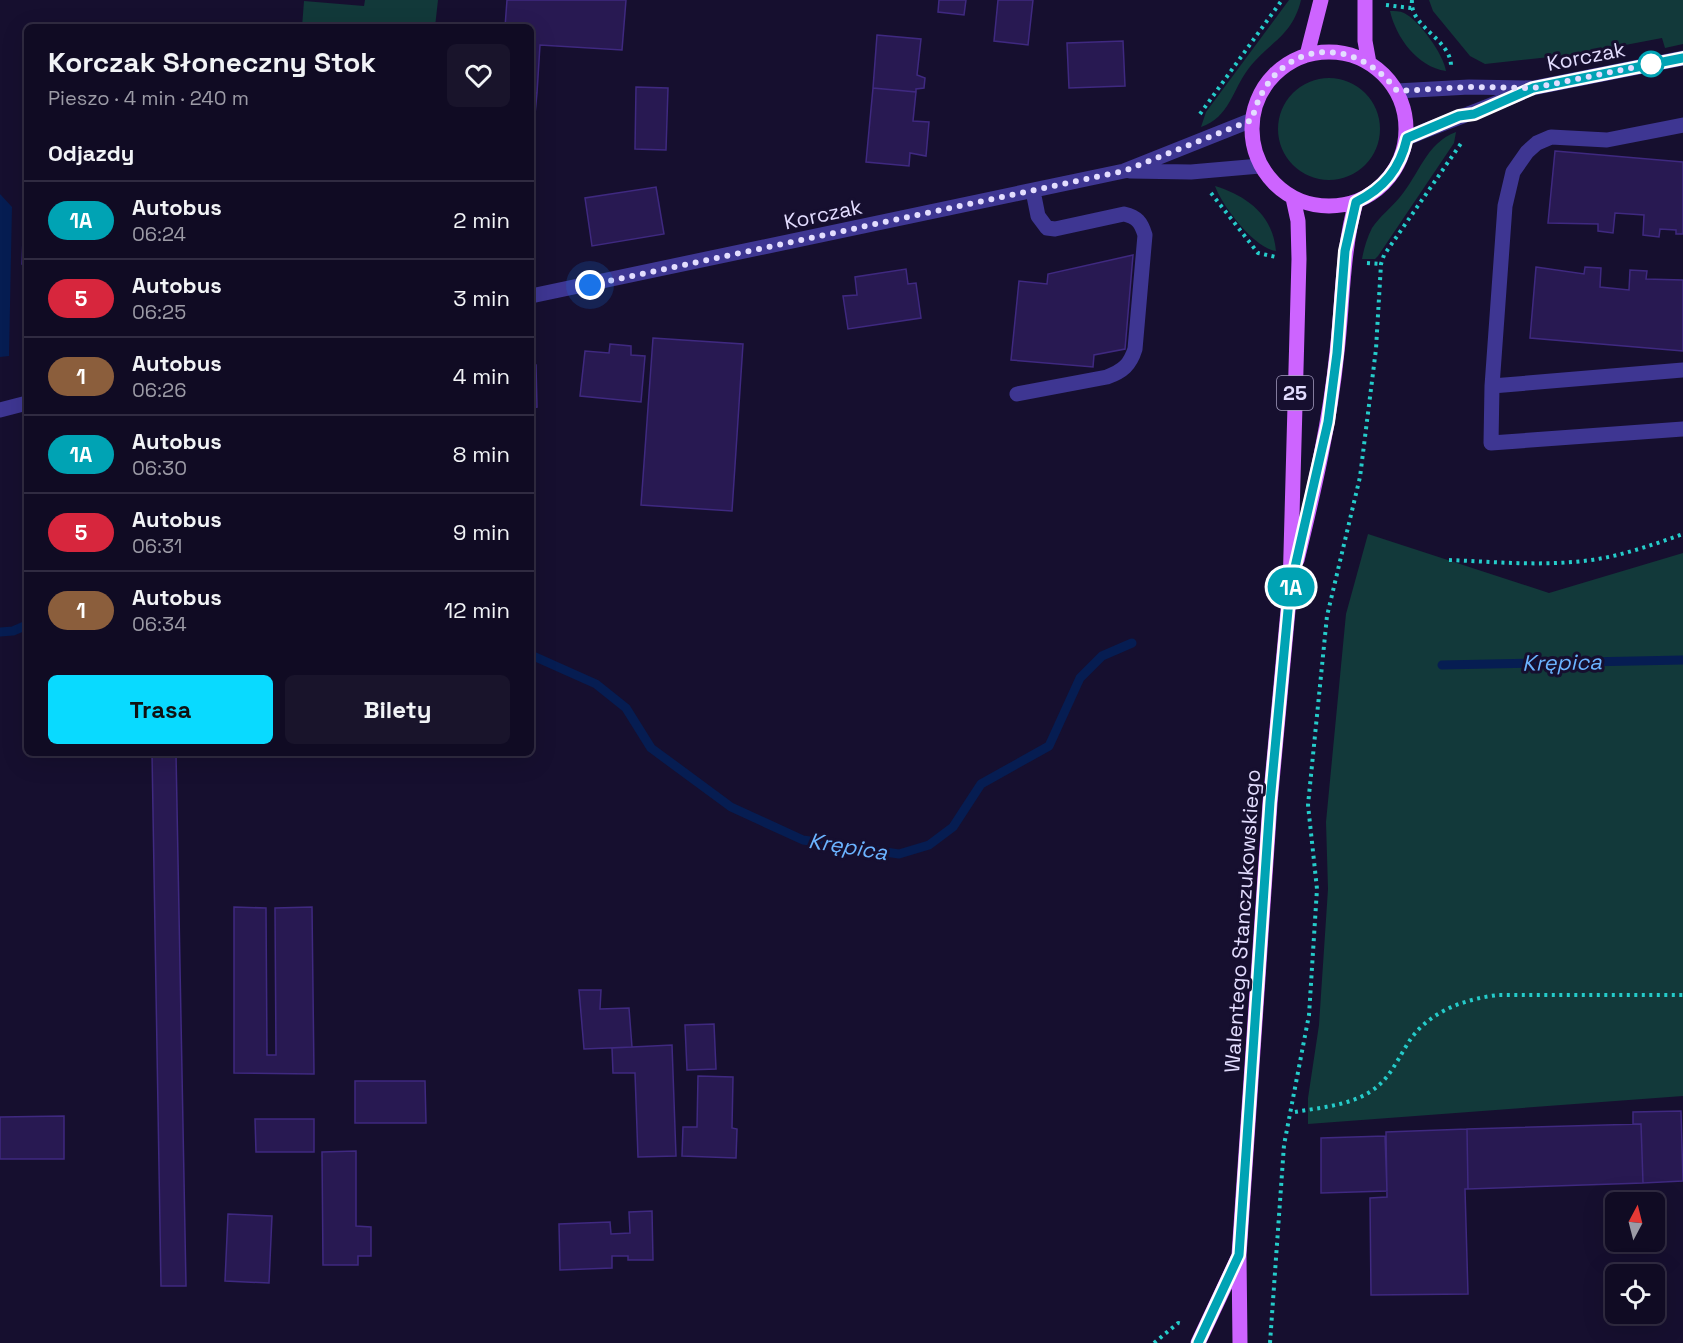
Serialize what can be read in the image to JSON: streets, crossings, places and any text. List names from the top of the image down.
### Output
{
  "streets": {
    "main road": ["25", "Walentego Stanczukowskiego"],
    "street": ["Korczak"]
  },
  "crossings": [
    ["Korczak", "Walentego Stanczukowskiego"],
    ["25", "Walentego Stanczukowskiego"]
  ],
  "water": ["Krępica"],
  "lines": ["bus line 1A"],
  "north": "top",
  "page": {
    "on_map": "1A",
    "heading": [
      ["Korczak Słoneczny Stok", "Pieszo · 4 min · 240 m"],
      "Odjazdy"
    ],
    "list": [
      {
        "mark": "1A",
        "name": "Autobus",
        "note": "06:24",
        "value": "2 min"
      },
      {
        "mark": "5",
        "name": "Autobus",
        "note": "06:25",
        "value": "3 min"
      },
      {
        "mark": "1",
        "name": "Autobus",
        "note": "06:26",
        "value": "4 min"
      },
      {
        "mark": "1A",
        "name": "Autobus",
        "note": "06:30",
        "value": "8 min"
      },
      {
        "mark": "5",
        "name": "Autobus",
        "note": "06:31",
        "value": "9 min"
      },
      {
        "mark": "1",
        "name": "Autobus",
        "note": "06:34",
        "value": "12 min"
      }
    ],
    "buttons": ["Trasa", "Bilety"]
  }
}
